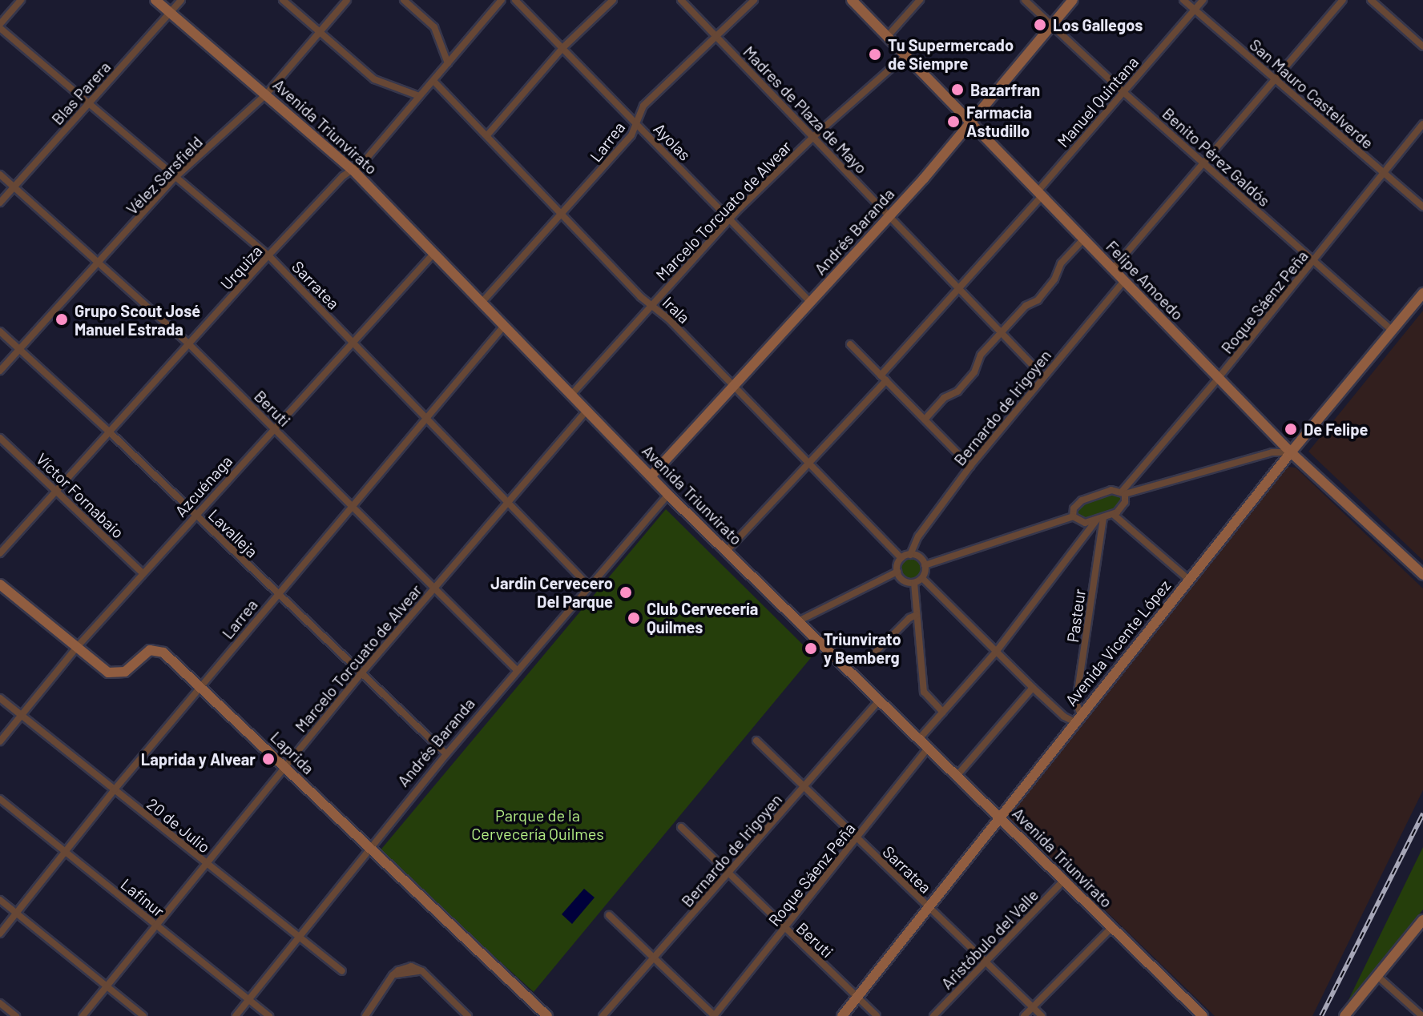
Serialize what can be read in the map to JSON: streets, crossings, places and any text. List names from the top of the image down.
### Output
{
  "streets": {
    "main road": [
      "Avenida Triunvirato",
      "Andrés Baranda",
      "Felipe Amoedo",
      "Avenida Vicente López",
      "Laprida"
    ],
    "street": [
      "Blas Parera",
      "San Mauro Castelverde",
      "Manuel Quintana",
      "Madres de Plaza de Mayo",
      "Larrea",
      "Ayolas",
      "Benito Pérez Galdós",
      "Vélez Sarsfield",
      "Marcelo Torcuato de Alvear",
      "Urquiza",
      "Sarratea",
      "Roque Sáenz Peña",
      "Irala",
      "Bernardo de Irigoyen",
      "Beruti",
      "Azcuénaga",
      "Víctor Fornabaio",
      "Lavalleja",
      "Pasteur",
      "20 de Julio",
      "Lafinur",
      "Aristóbulo del Valle"
    ]
  },
  "crossings": [
    ["Blas Parera", "Avenida Triunvirato"],
    ["Blas Parera", "Sarratea"],
    ["Blas Parera", "Beruti"],
    ["San Mauro Castelverde", "Manuel Quintana"],
    ["San Mauro Castelverde", "Roque Sáenz Peña"],
    ["Manuel Quintana", "Madres de Plaza de Mayo"],
    ["Manuel Quintana", "Avenida Triunvirato"],
    ["Manuel Quintana", "Benito Pérez Galdós"],
    ["Manuel Quintana", "Felipe Amoedo"],
    ["Manuel Quintana", "Irala"],
    ["Madres de Plaza de Mayo", "Larrea"],
    ["Madres de Plaza de Mayo", "Marcelo Torcuato de Alvear"],
    ["Madres de Plaza de Mayo", "Andrés Baranda"],
    ["Madres de Plaza de Mayo", "Bernardo de Irigoyen"],
    ["Avenida Triunvirato", "Larrea"],
    ["Avenida Triunvirato", "Vélez Sarsfield"],
    ["Avenida Triunvirato", "Marcelo Torcuato de Alvear"],
    ["Avenida Triunvirato", "Andrés Baranda"],
    ["Avenida Triunvirato", "Urquiza"],
    ["Avenida Triunvirato", "Roque Sáenz Peña"],
    ["Avenida Triunvirato", "Bernardo de Irigoyen"],
    ["Avenida Triunvirato", "Azcuénaga"],
    ["Avenida Triunvirato", "Avenida Vicente López"],
    ["Avenida Triunvirato", "Aristóbulo del Valle"],
    ["Larrea", "Ayolas"],
    ["Larrea", "Sarratea"],
    ["Larrea", "Irala"],
    ["Larrea", "Beruti"],
    ["Larrea", "Lavalleja"],
    ["Larrea", "Laprida"],
    ["Larrea", "20 de Julio"],
    ["Larrea", "Lafinur"],
    ["Ayolas", "Marcelo Torcuato de Alvear"],
    ["Ayolas", "Andrés Baranda"],
    ["Benito Pérez Galdós", "Andrés Baranda"],
    ["Benito Pérez Galdós", "Roque Sáenz Peña"],
    ["Benito Pérez Galdós", "Avenida Vicente López"],
    ["Vélez Sarsfield", "Sarratea"],
    ["Vélez Sarsfield", "Beruti"],
    ["Vélez Sarsfield", "Lavalleja"],
    ["Marcelo Torcuato de Alvear", "Felipe Amoedo"],
    ["Marcelo Torcuato de Alvear", "Sarratea"],
    ["Marcelo Torcuato de Alvear", "Irala"],
    ["Marcelo Torcuato de Alvear", "Beruti"],
    ["Marcelo Torcuato de Alvear", "Lavalleja"],
    ["Marcelo Torcuato de Alvear", "Laprida"],
    ["Marcelo Torcuato de Alvear", "20 de Julio"],
    ["Marcelo Torcuato de Alvear", "Lafinur"],
    ["Andrés Baranda", "Felipe Amoedo"],
    ["Andrés Baranda", "Sarratea"],
    ["Andrés Baranda", "Irala"],
    ["Andrés Baranda", "Beruti"],
    ["Andrés Baranda", "Lavalleja"],
    ["Andrés Baranda", "Laprida"],
    ["Andrés Baranda", "20 de Julio"],
    ["Andrés Baranda", "Lafinur"],
    ["Urquiza", "Sarratea"],
    ["Urquiza", "Irala"],
    ["Urquiza", "Beruti"],
    ["Urquiza", "Víctor Fornabaio"],
    ["Urquiza", "Lavalleja"],
    ["Felipe Amoedo", "Roque Sáenz Peña"],
    ["Felipe Amoedo", "Bernardo de Irigoyen"],
    ["Felipe Amoedo", "Avenida Vicente López"],
    ["Sarratea", "Roque Sáenz Peña"],
    ["Sarratea", "Bernardo de Irigoyen"],
    ["Sarratea", "Azcuénaga"],
    ["Sarratea", "Avenida Vicente López"],
    ["Sarratea", "Aristóbulo del Valle"],
    ["Roque Sáenz Peña", "Beruti"],
    ["Irala", "Bernardo de Irigoyen"],
    ["Bernardo de Irigoyen", "Beruti"],
    ["Beruti", "Azcuénaga"],
    ["Beruti", "Avenida Vicente López"],
    ["Azcuénaga", "Víctor Fornabaio"],
    ["Azcuénaga", "Lavalleja"],
    ["Azcuénaga", "Laprida"],
    ["Azcuénaga", "20 de Julio"],
    ["Pasteur", "Avenida Vicente López"]
  ],
  "parks": ["Parque de la Cervecería Quilmes"],
  "places": [
    "Los Gallegos",
    "Tu Supermercado de Siempre",
    "Bazarfran",
    "Farmacia Astudillo",
    "Grupo Scout José Manuel Estrada",
    "De Felipe",
    "Jardin Cervecero Del Parque",
    "Club Cervecería Quilmes",
    "Triunvirato y Bemberg",
    "Laprida y Alvear"
  ]
}
